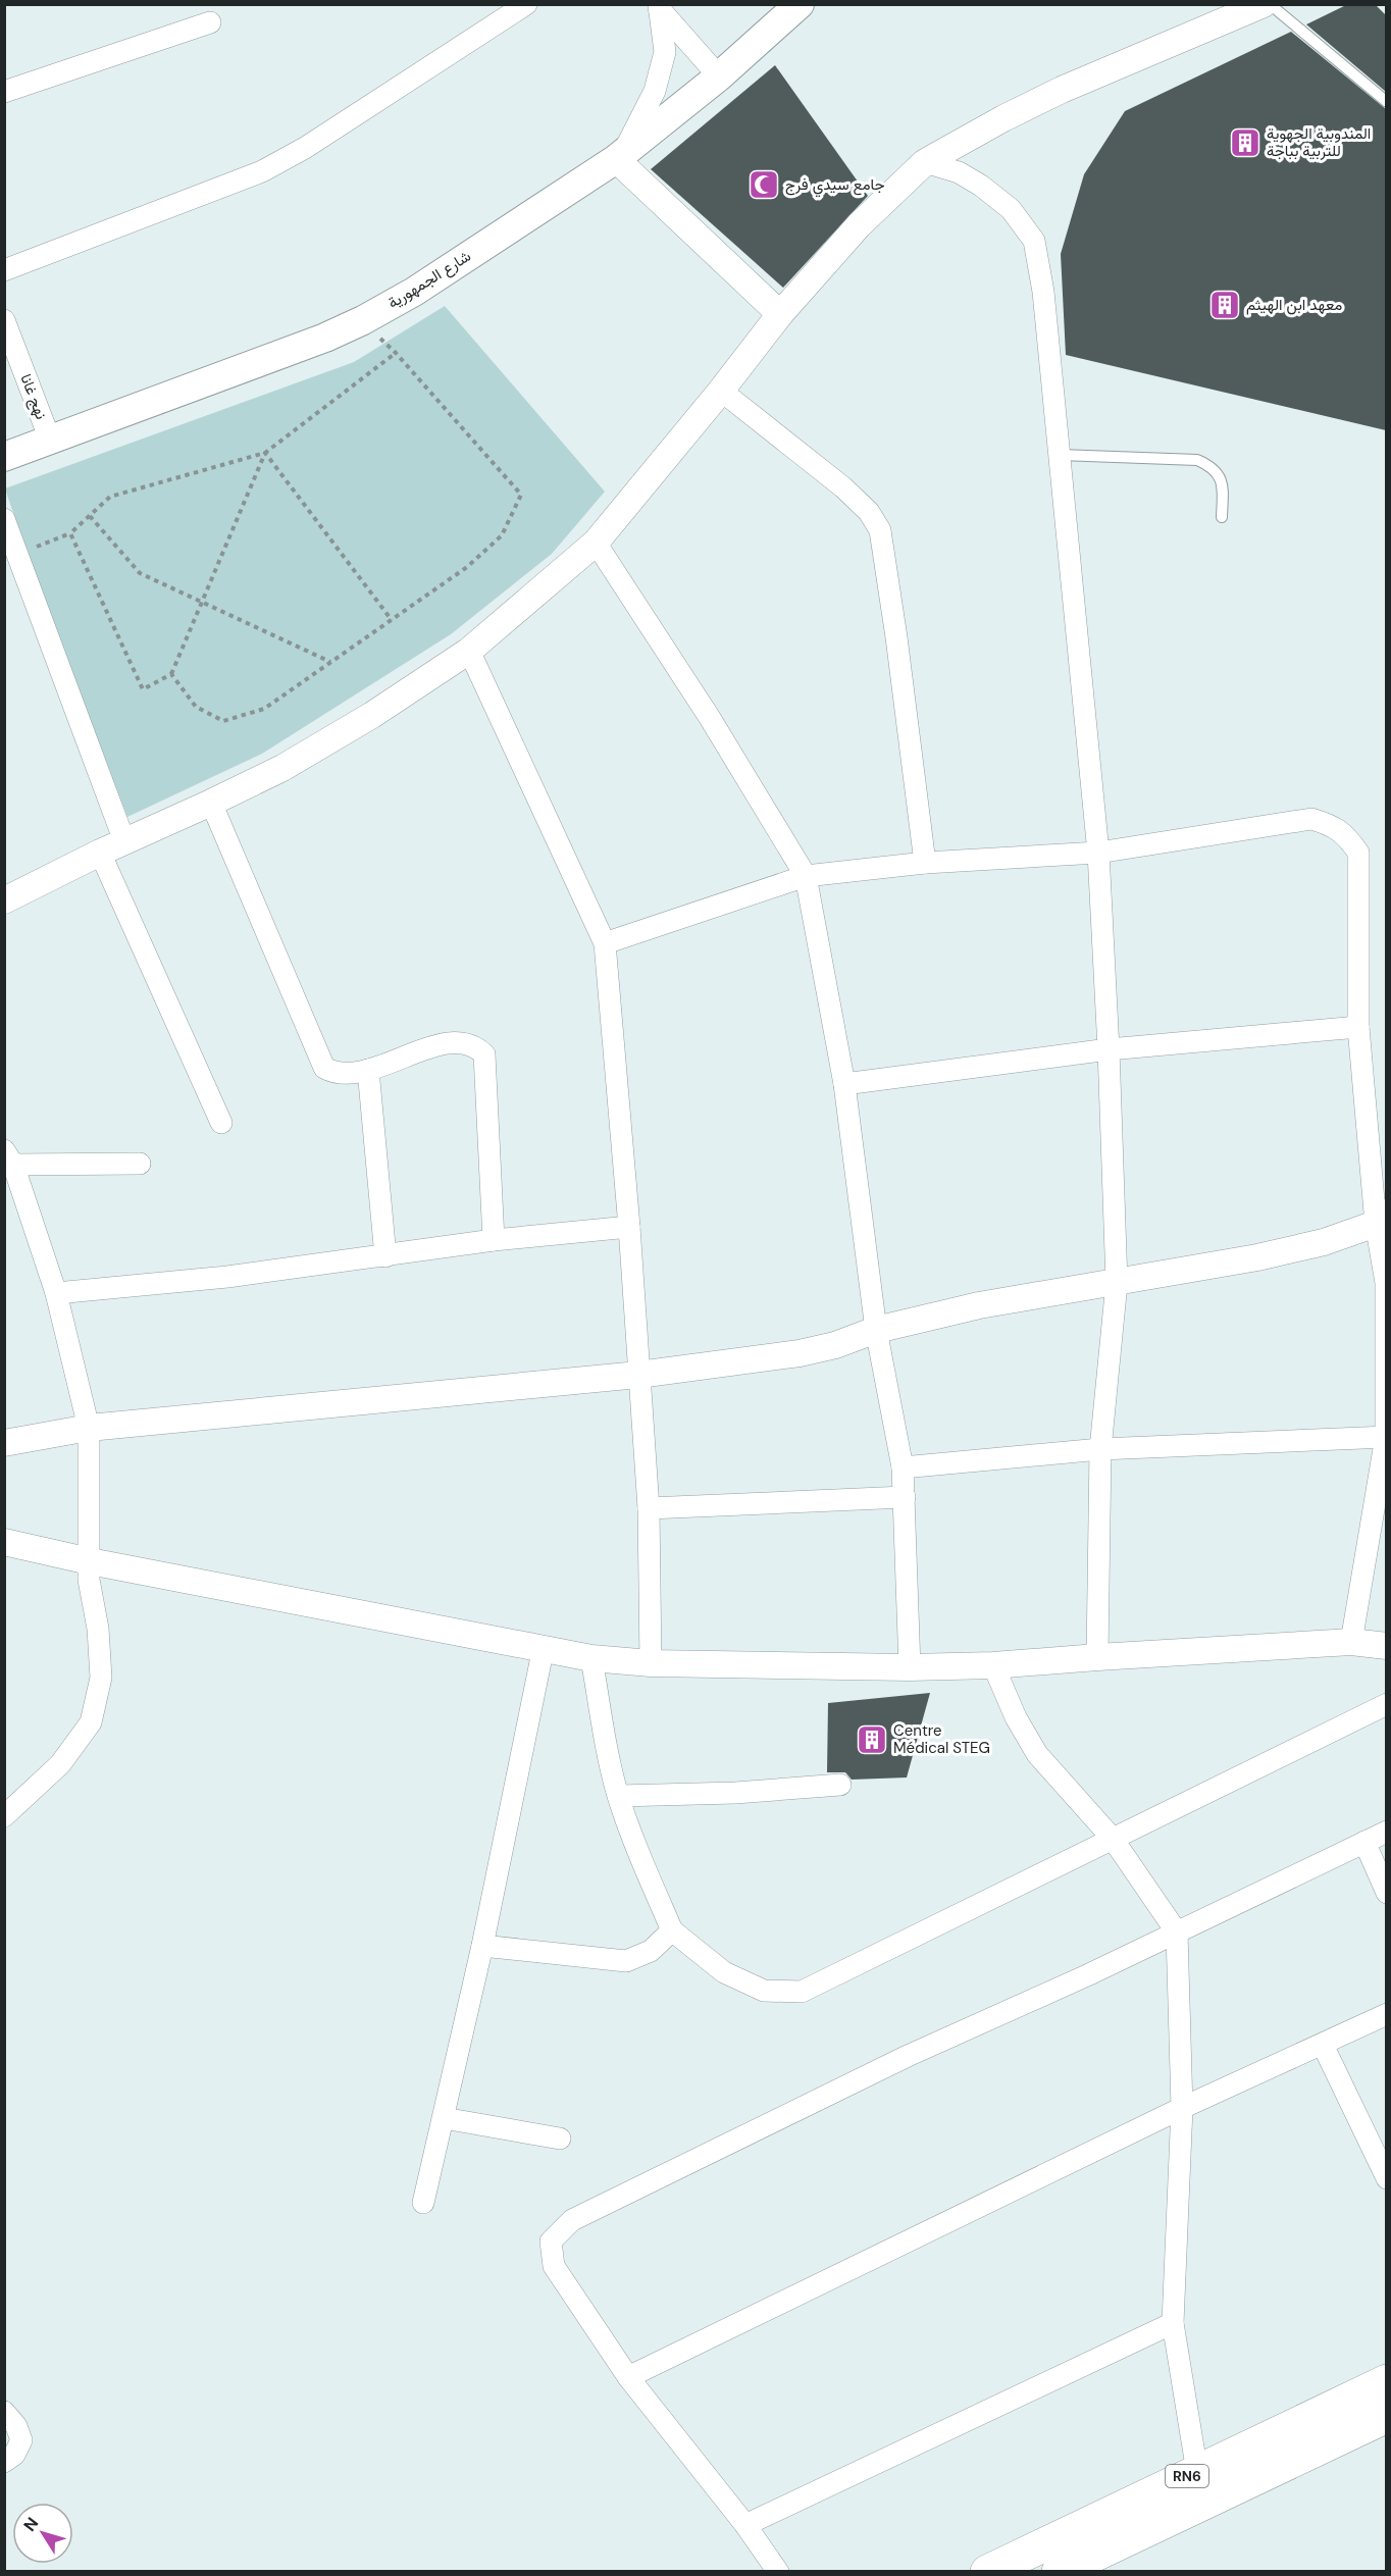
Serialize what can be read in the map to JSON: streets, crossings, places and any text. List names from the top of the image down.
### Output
{
  "streets": {
    "highway": ["RN6"],
    "main road": ["شارع الجمهورية"],
    "street": ["نهج غانا"]
  },
  "crossings": [
    ["شارع الجمهورية", "نهج غانا"]
  ],
  "places": {
    "building": ["المندوبية الجهوية للتربية بباجة", "معهد ابن الهيثم", "Centre Médical STEG"],
    "mosque": ["جامع سيدي فرج"]
  },
  "north": "top left"
}
